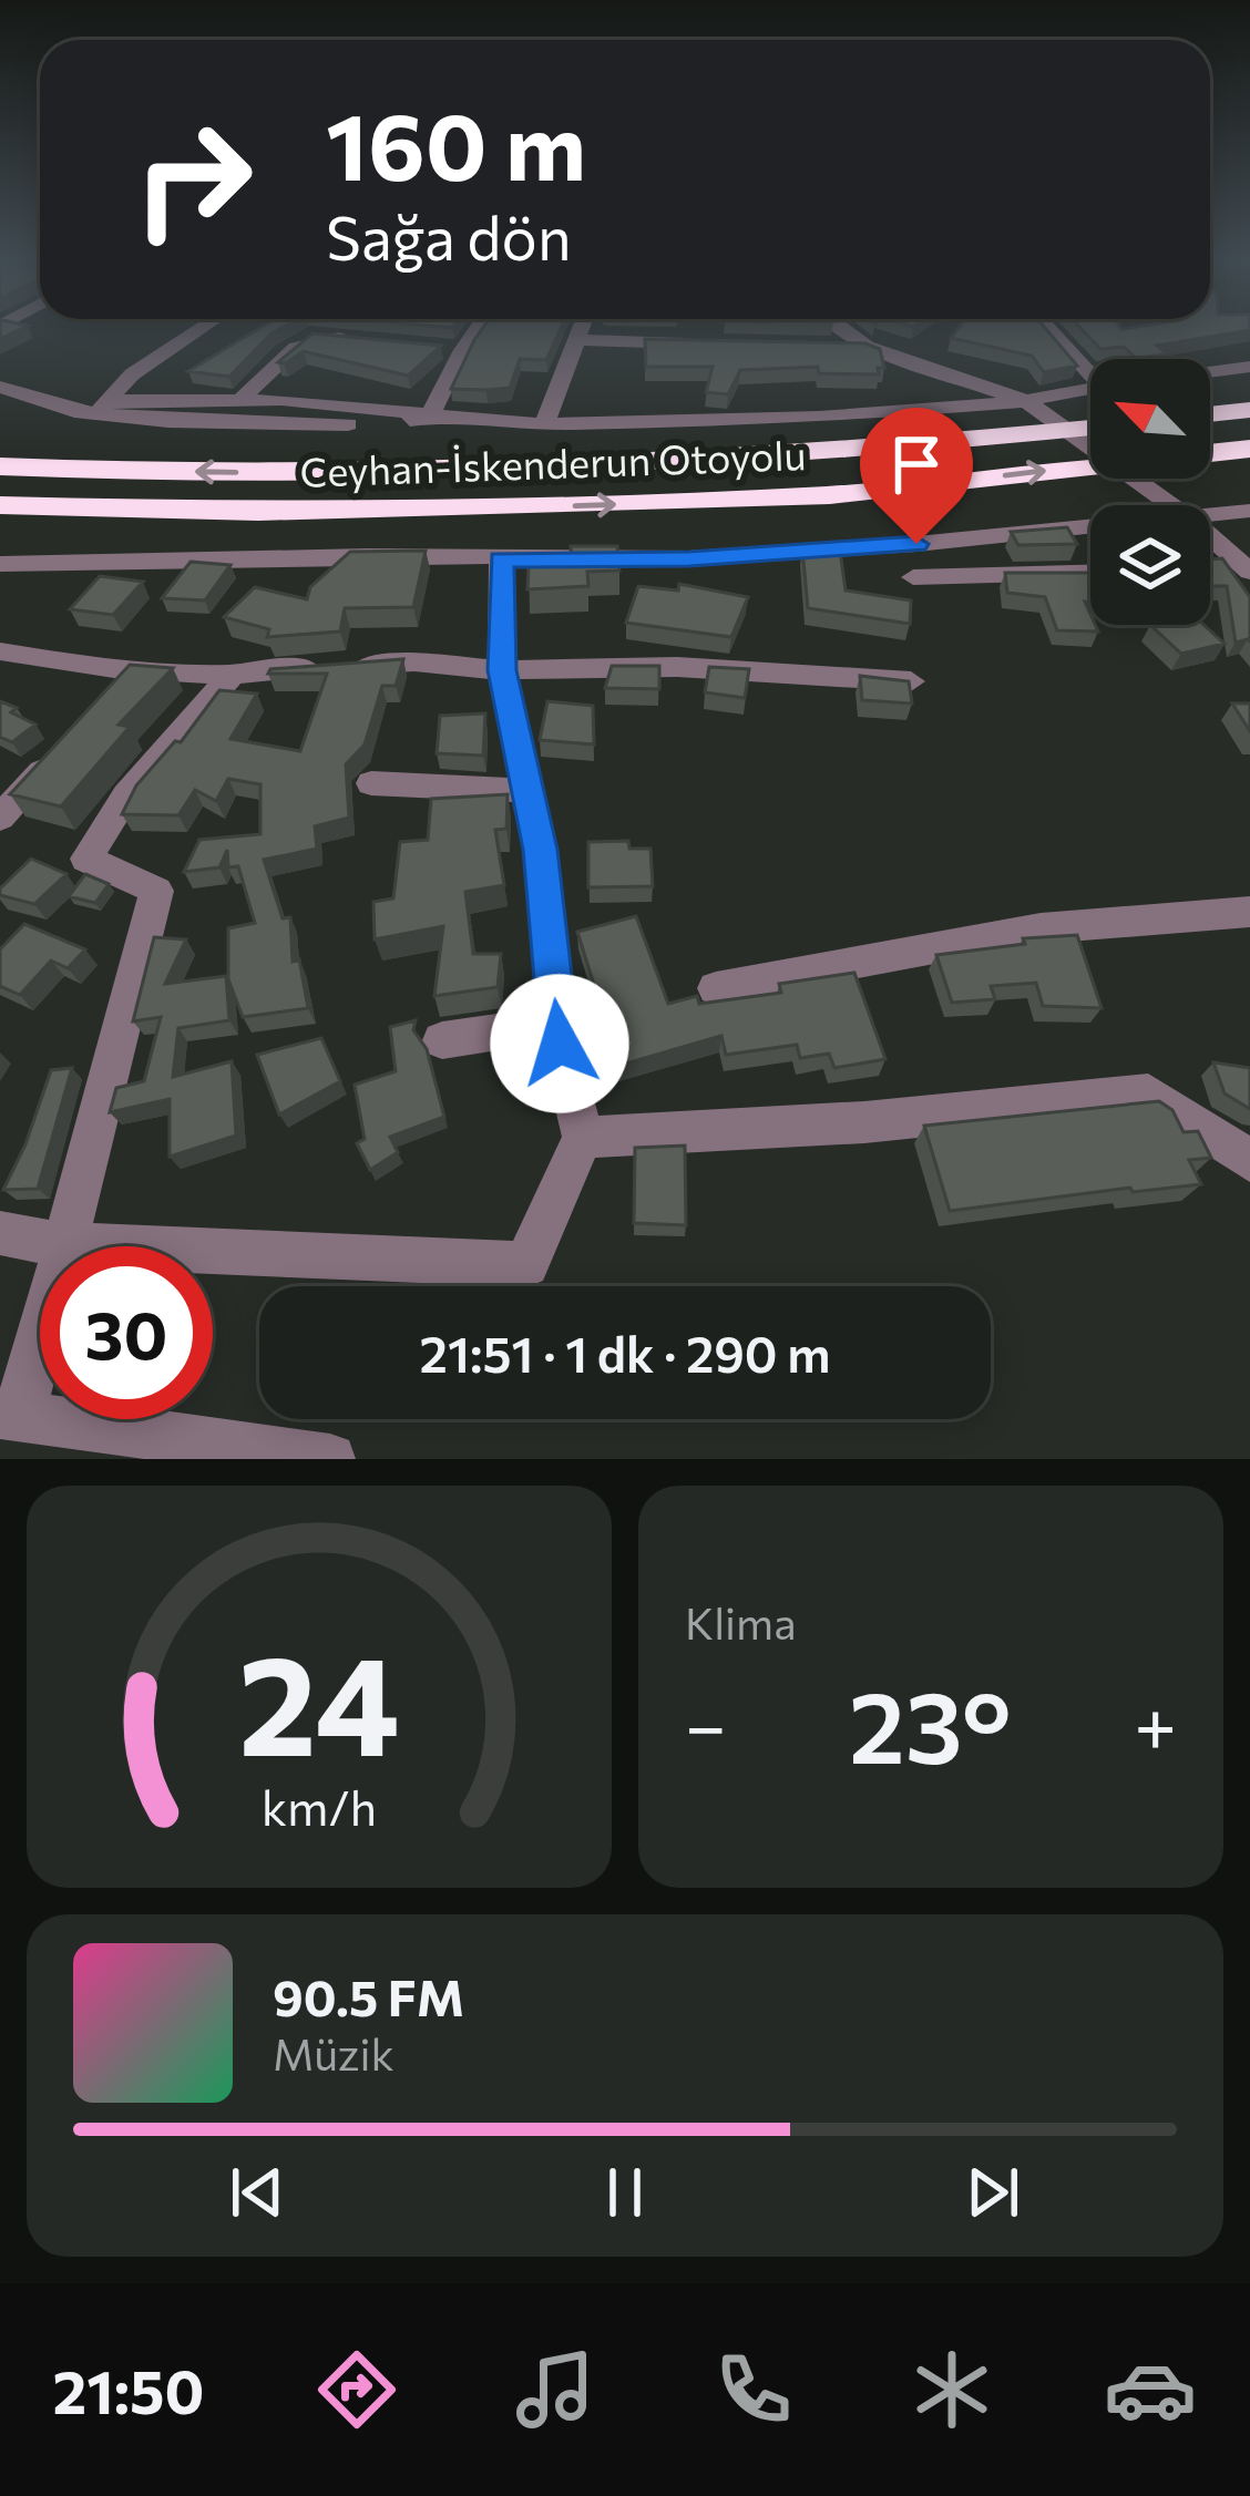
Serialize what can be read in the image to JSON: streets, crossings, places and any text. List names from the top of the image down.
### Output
{
  "streets": {
    "highway": ["Ceyhan-İskenderun Otoyolu"]
  },
  "north": "top left",
  "page": {
    "turn": ["160 m", "Sağa dön"],
    "limit": "30",
    "trip": "21:51 · 1 dk · 290 m",
    "tile": "Klima",
    "heat": ["−", "23°", "+"],
    "song": ["90.5 FM", "Müzik"],
    "tabs": "21:50",
    "gauge": ["24", "km/h"]
  }
}
